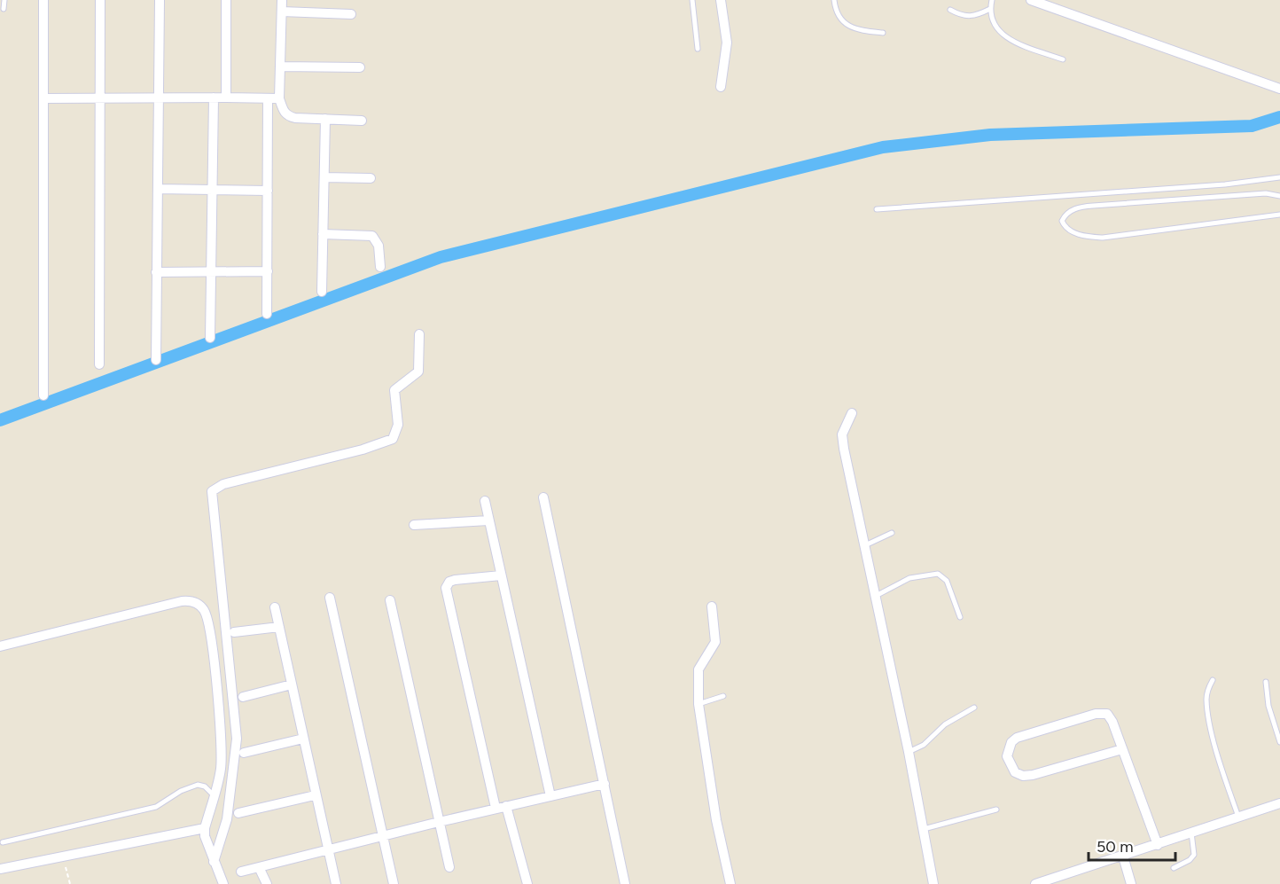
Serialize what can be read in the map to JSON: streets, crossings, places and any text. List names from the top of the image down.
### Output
{
  "scale_bar": "50 m"
}
